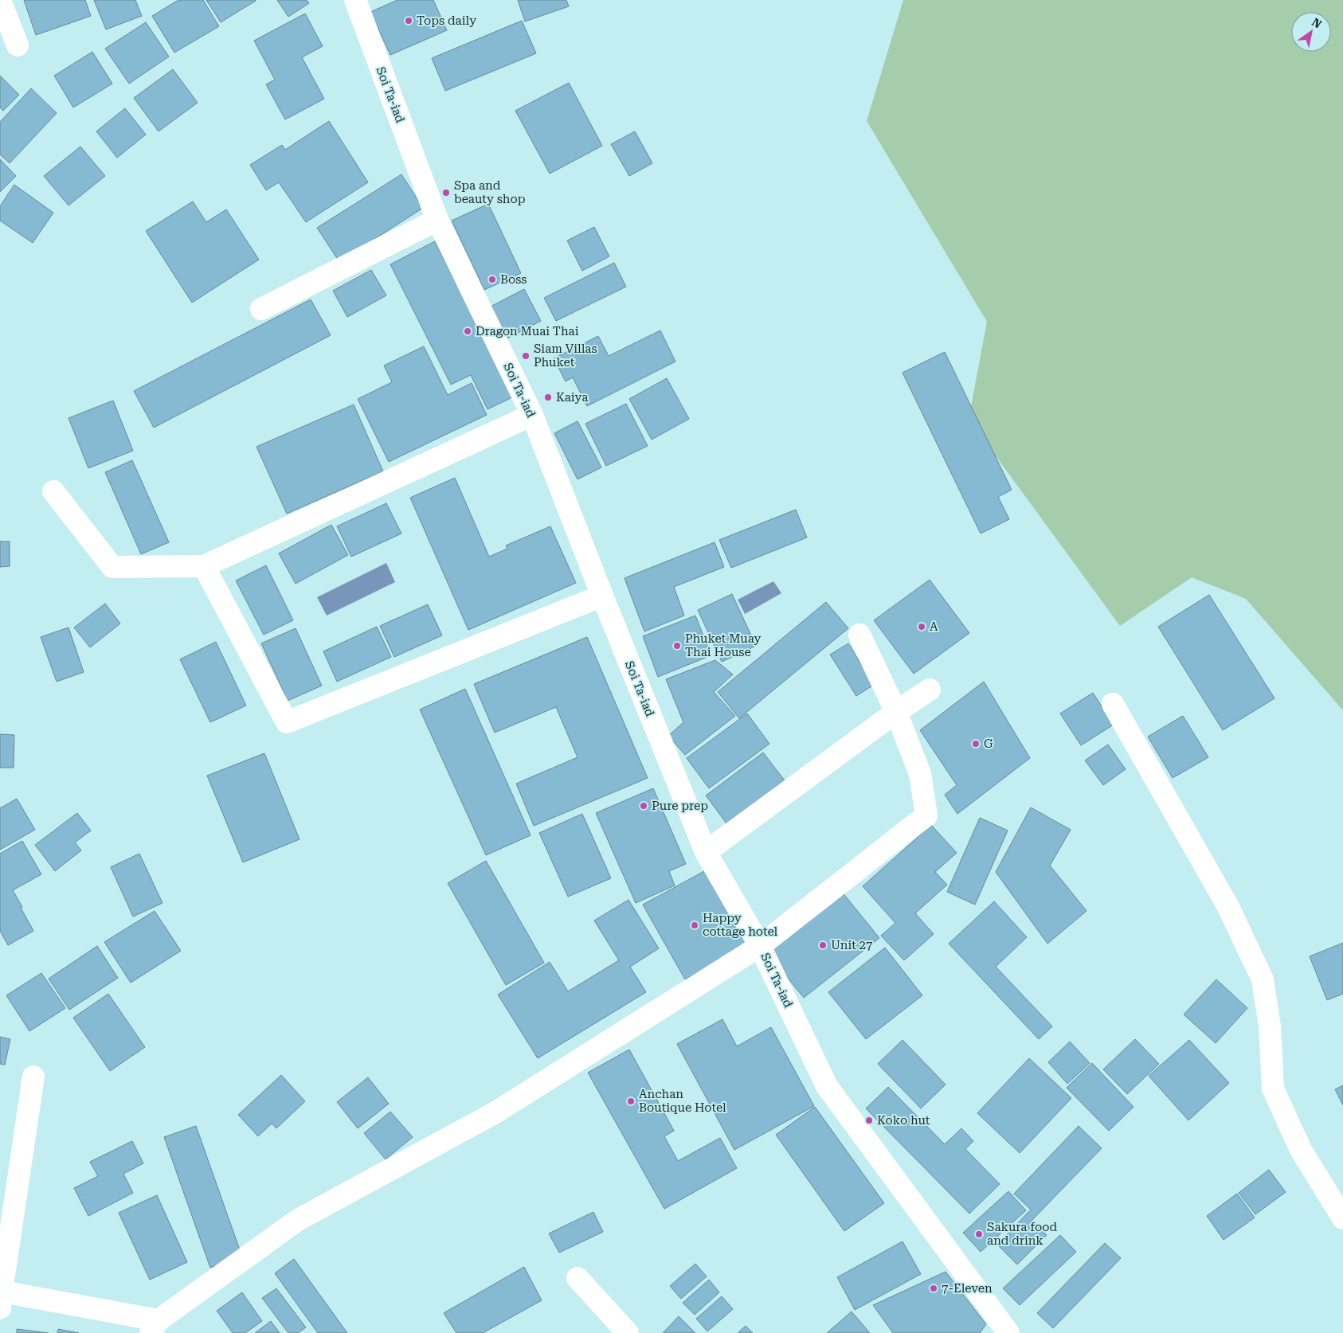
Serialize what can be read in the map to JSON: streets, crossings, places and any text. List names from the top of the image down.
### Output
{
  "streets": {
    "street": ["Soi Ta-iad"]
  },
  "places": [
    "Tops daily",
    "Spa and beauty shop",
    "Boss",
    "Dragon Muai Thai",
    "Siam Villas Phuket",
    "Kaiya",
    "A",
    "Phuket Muay Thai House",
    "G",
    "Pure prep",
    "Happy cottage hotel",
    "Unit 27",
    "Anchan Boutique Hotel",
    "Koko hut",
    "Sakura food and drink",
    "7-Eleven"
  ],
  "north": "top right"
}
